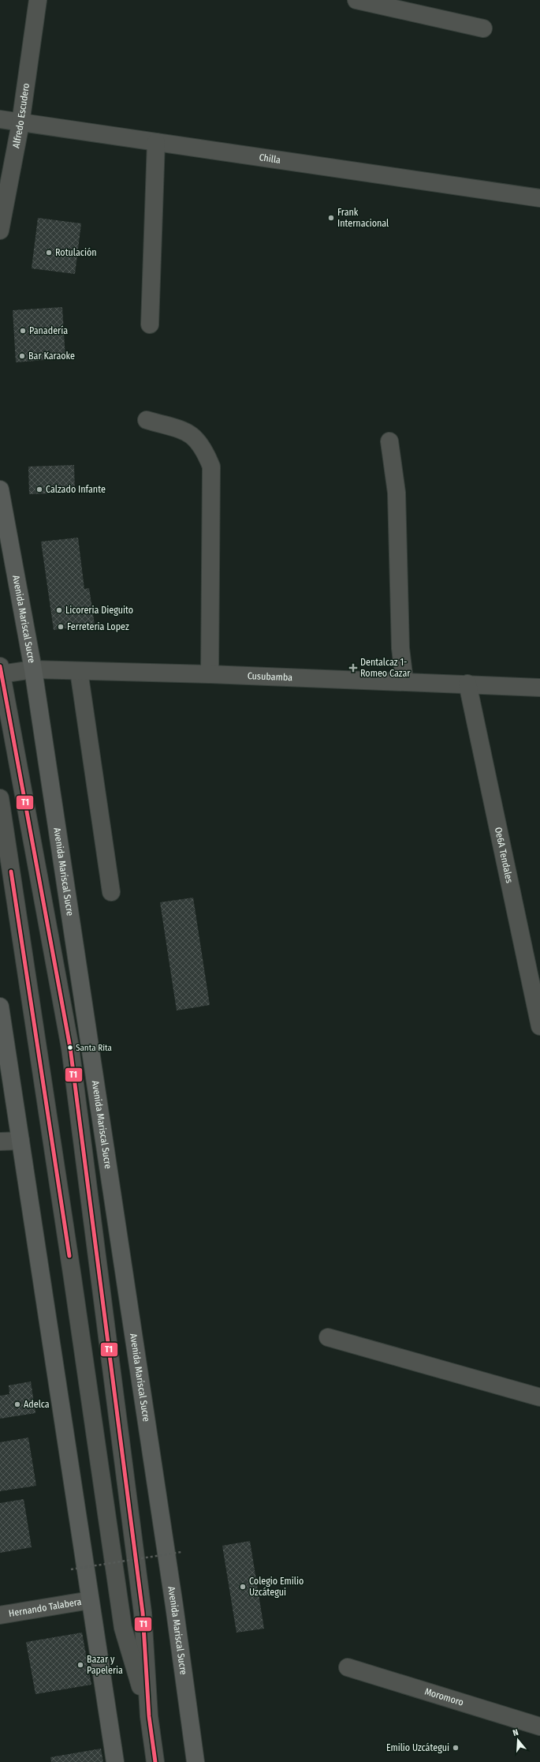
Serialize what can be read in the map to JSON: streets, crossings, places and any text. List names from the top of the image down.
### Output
{
  "streets": {
    "main road": ["Avenida Mariscal Sucre"],
    "street": [
      "Alfredo Escudero",
      "Chilla",
      "Cusubamba",
      "Oe6A Tendales",
      "Hernando Talabera",
      "Moromoro"
    ]
  },
  "crossings": [
    ["Alfredo Escudero", "Chilla"],
    ["Avenida Mariscal Sucre", "Cusubamba"],
    ["Cusubamba", "Oe6A Tendales"]
  ],
  "places": {
    "other": [
      "Frank Internacional",
      "Rotulación",
      "Panadería",
      "Bar Karaoke",
      "Calzado Infante",
      "Licoreria Dieguito",
      "Ferreteria Lopez",
      "Santa Rita",
      "Adelca",
      "Colegio Emilio Uzcátegui",
      "Bazar y Papeleria",
      "Emilio Uzcátegui"
    ],
    "health": ["Dentalcaz 1- Romeo Cazar"]
  },
  "lines": ["transit line T1"],
  "north": "top"
}
